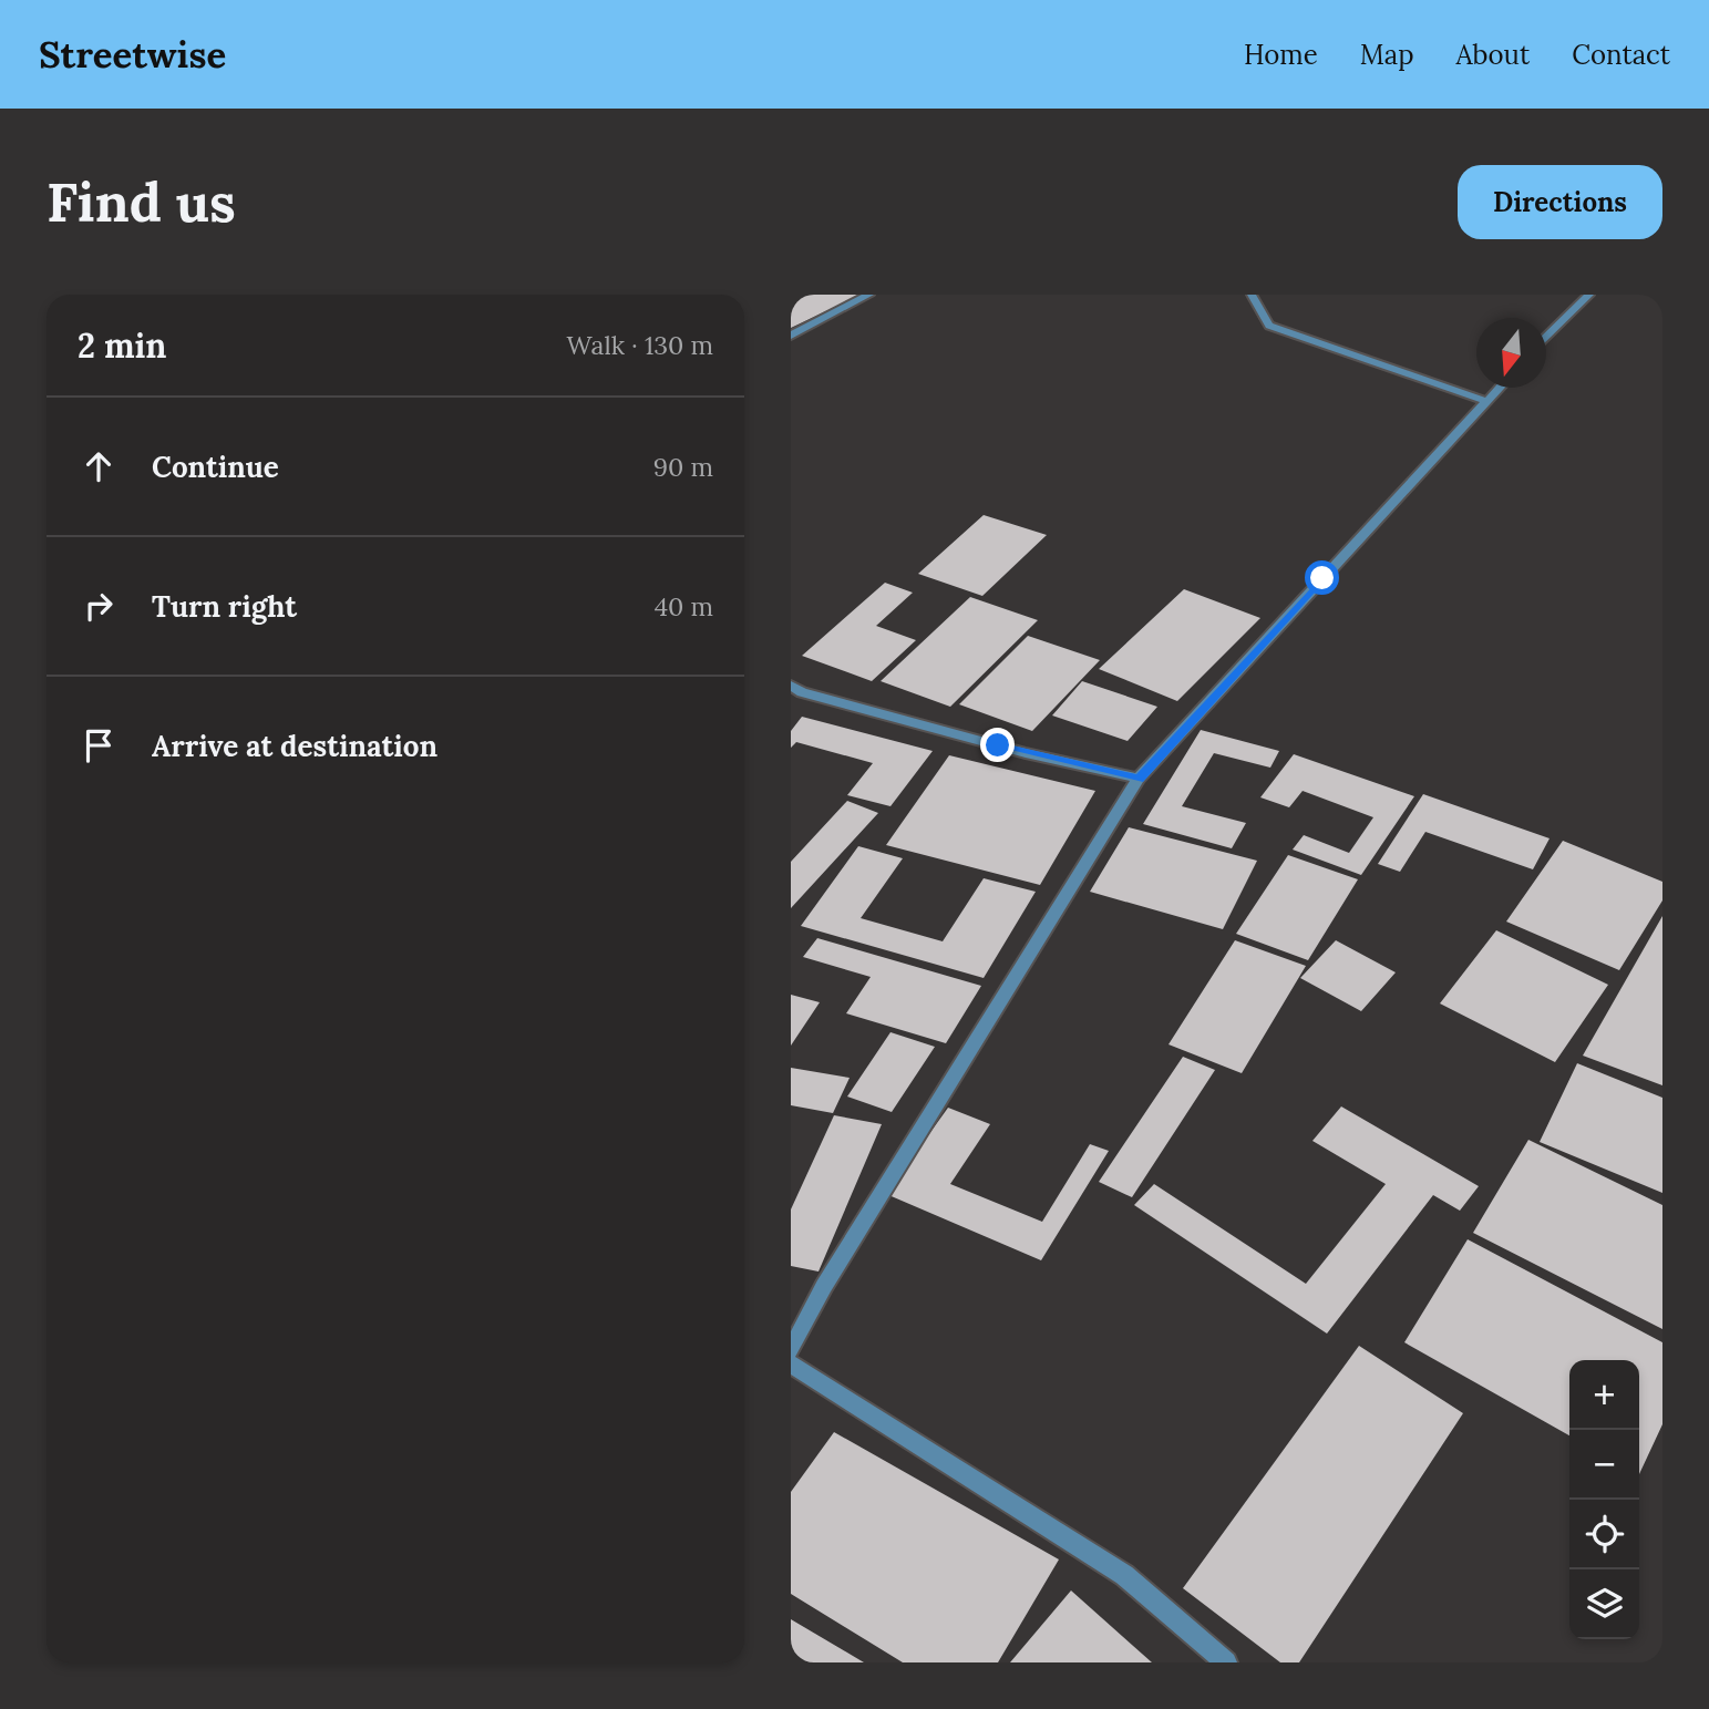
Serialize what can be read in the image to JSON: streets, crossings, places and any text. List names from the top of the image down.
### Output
{
  "north": "bottom",
  "page": {
    "header": "Streetwise",
    "nav": [
      "Home",
      "Map",
      "About",
      "Contact"
    ],
    "buttons": "Directions",
    "title": "Find us",
    "heading": ["2 min", "Walk · 130 m"],
    "list": [
      ["Continue", "90 m"],
      ["Turn right", "40 m"],
      "Arrive at destination"
    ],
    "map_buttons": ["+", "−"]
  }
}
